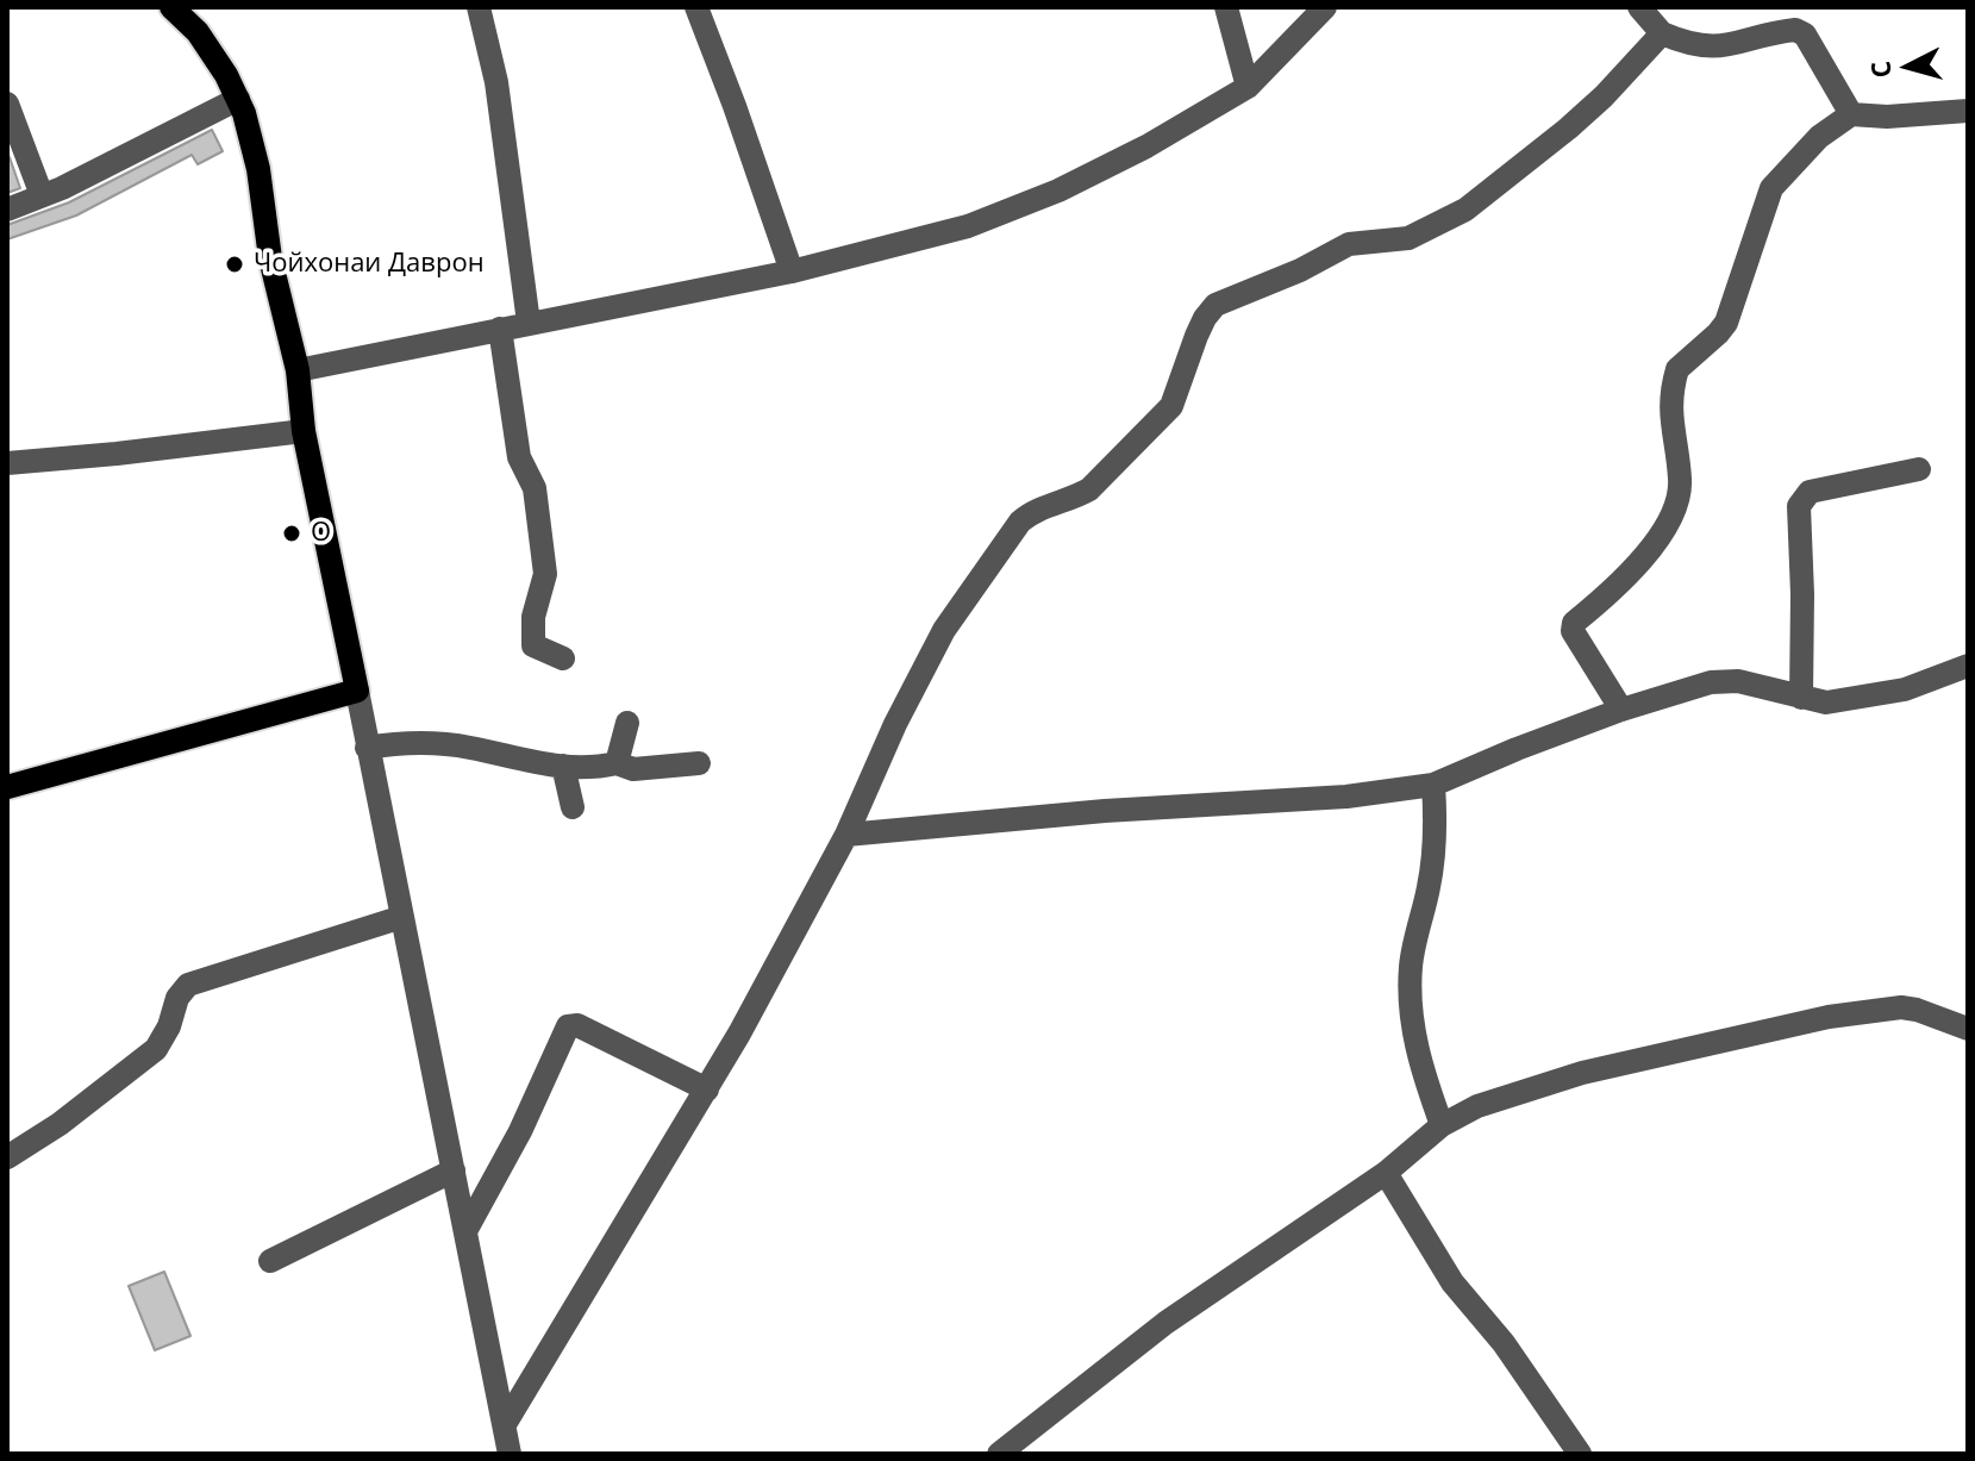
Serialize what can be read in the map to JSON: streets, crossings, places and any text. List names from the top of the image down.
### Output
{
  "places": ["Чойхонаи Даврон", "O"],
  "north": "left"
}
